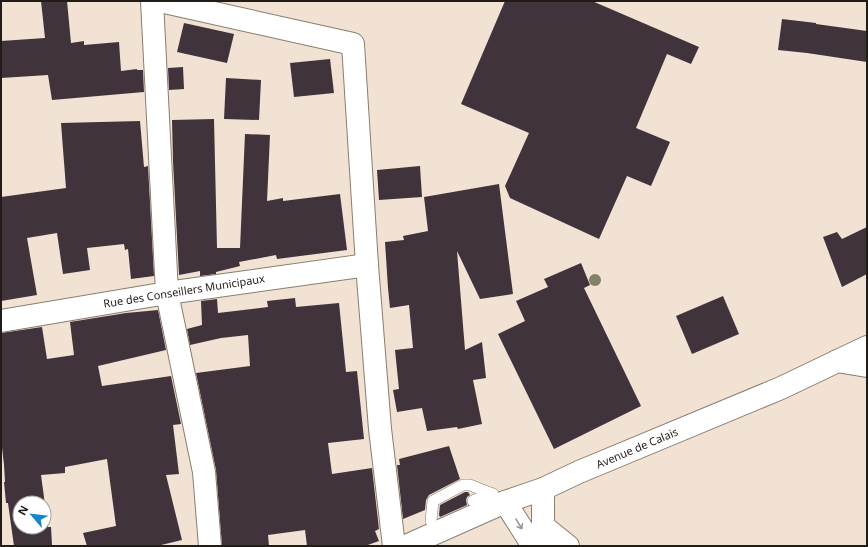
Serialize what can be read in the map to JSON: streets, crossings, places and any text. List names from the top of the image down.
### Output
{
  "streets": {
    "street": ["Rue des Conseillers Municipaux", "Avenue de Calais"]
  },
  "north": "top left"
}
